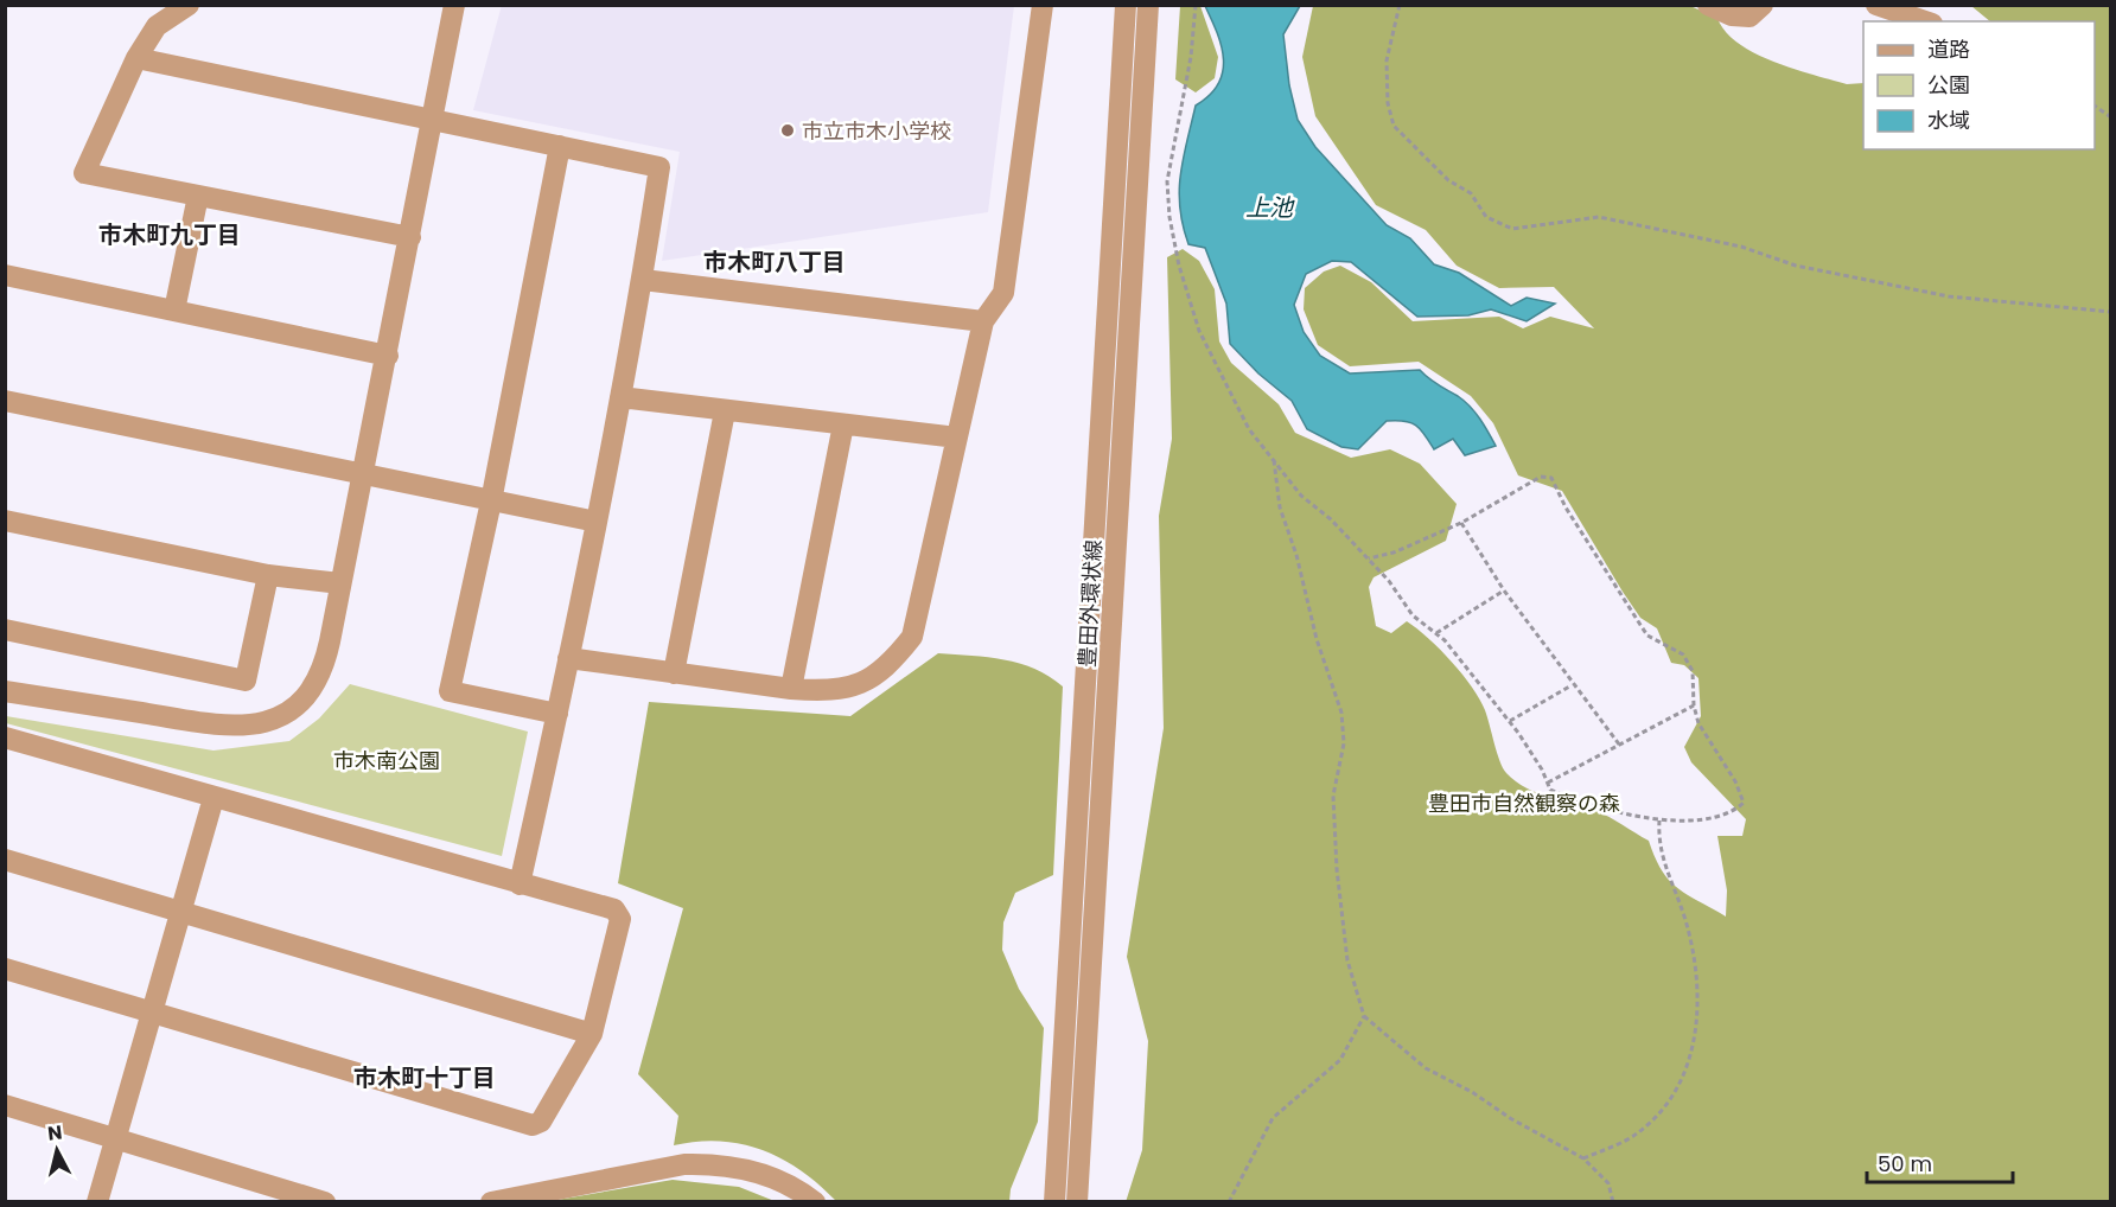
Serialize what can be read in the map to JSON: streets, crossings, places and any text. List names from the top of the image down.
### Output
{
  "streets": {
    "street": ["豊田外環状線"]
  },
  "districts": ["市木町九丁目", "市木町八丁目", "市木町十丁目"],
  "water": ["上池"],
  "parks": ["市木南公園", "豊田市自然観察の森"],
  "places": ["市立市木小学校"],
  "legend": ["道路", "公園", "水域"],
  "scale_bar": "50 m",
  "north": "top"
}
